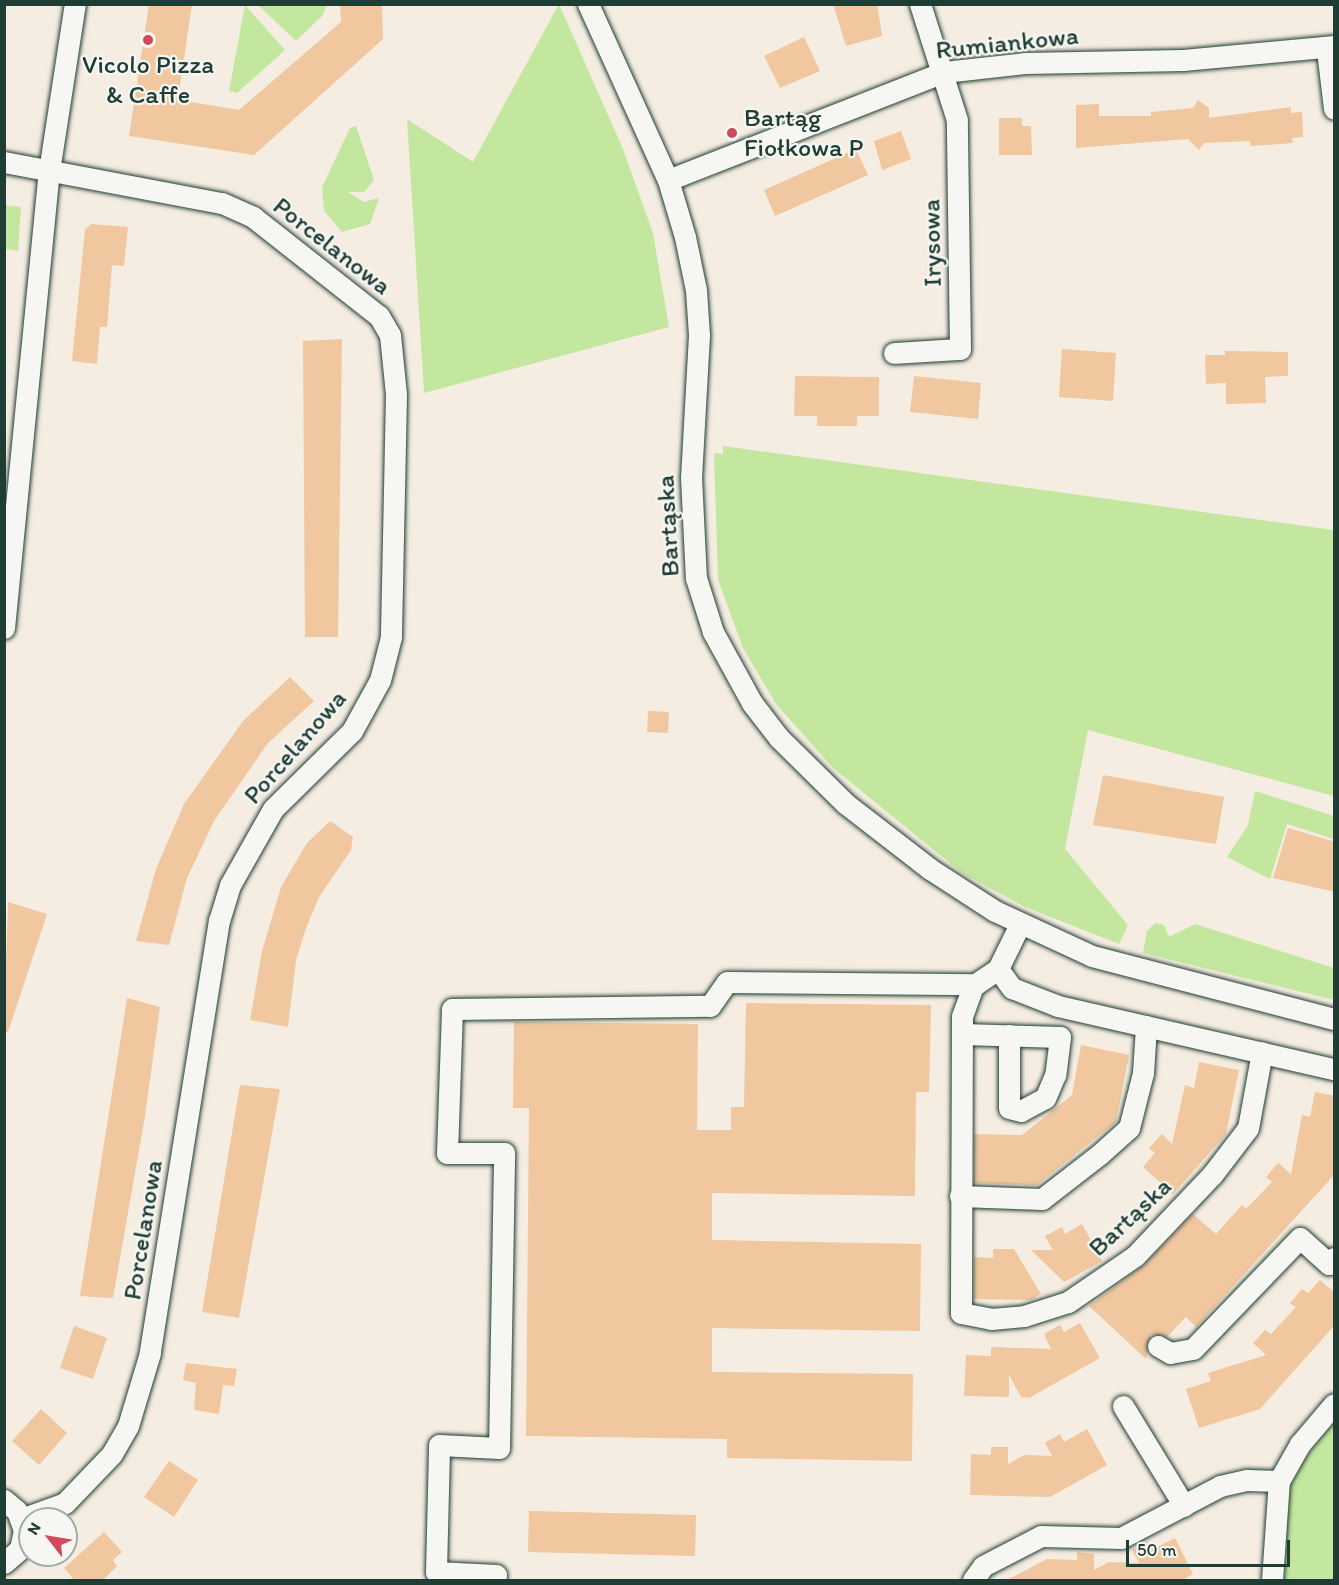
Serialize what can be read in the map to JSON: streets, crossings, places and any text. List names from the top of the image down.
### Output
{
  "streets": {
    "street": [
      "Rumiankowa",
      "Irysowa",
      "Porcelanowa",
      "Bartąska"
    ]
  },
  "crossings": [
    ["Rumiankowa", "Irysowa"],
    ["Rumiankowa", "Bartąska"]
  ],
  "places": ["Vicolo Pizza & Caffe", "Bartąg Fiołkowa P"],
  "scale_bar": "50 m",
  "north": "top left"
}
